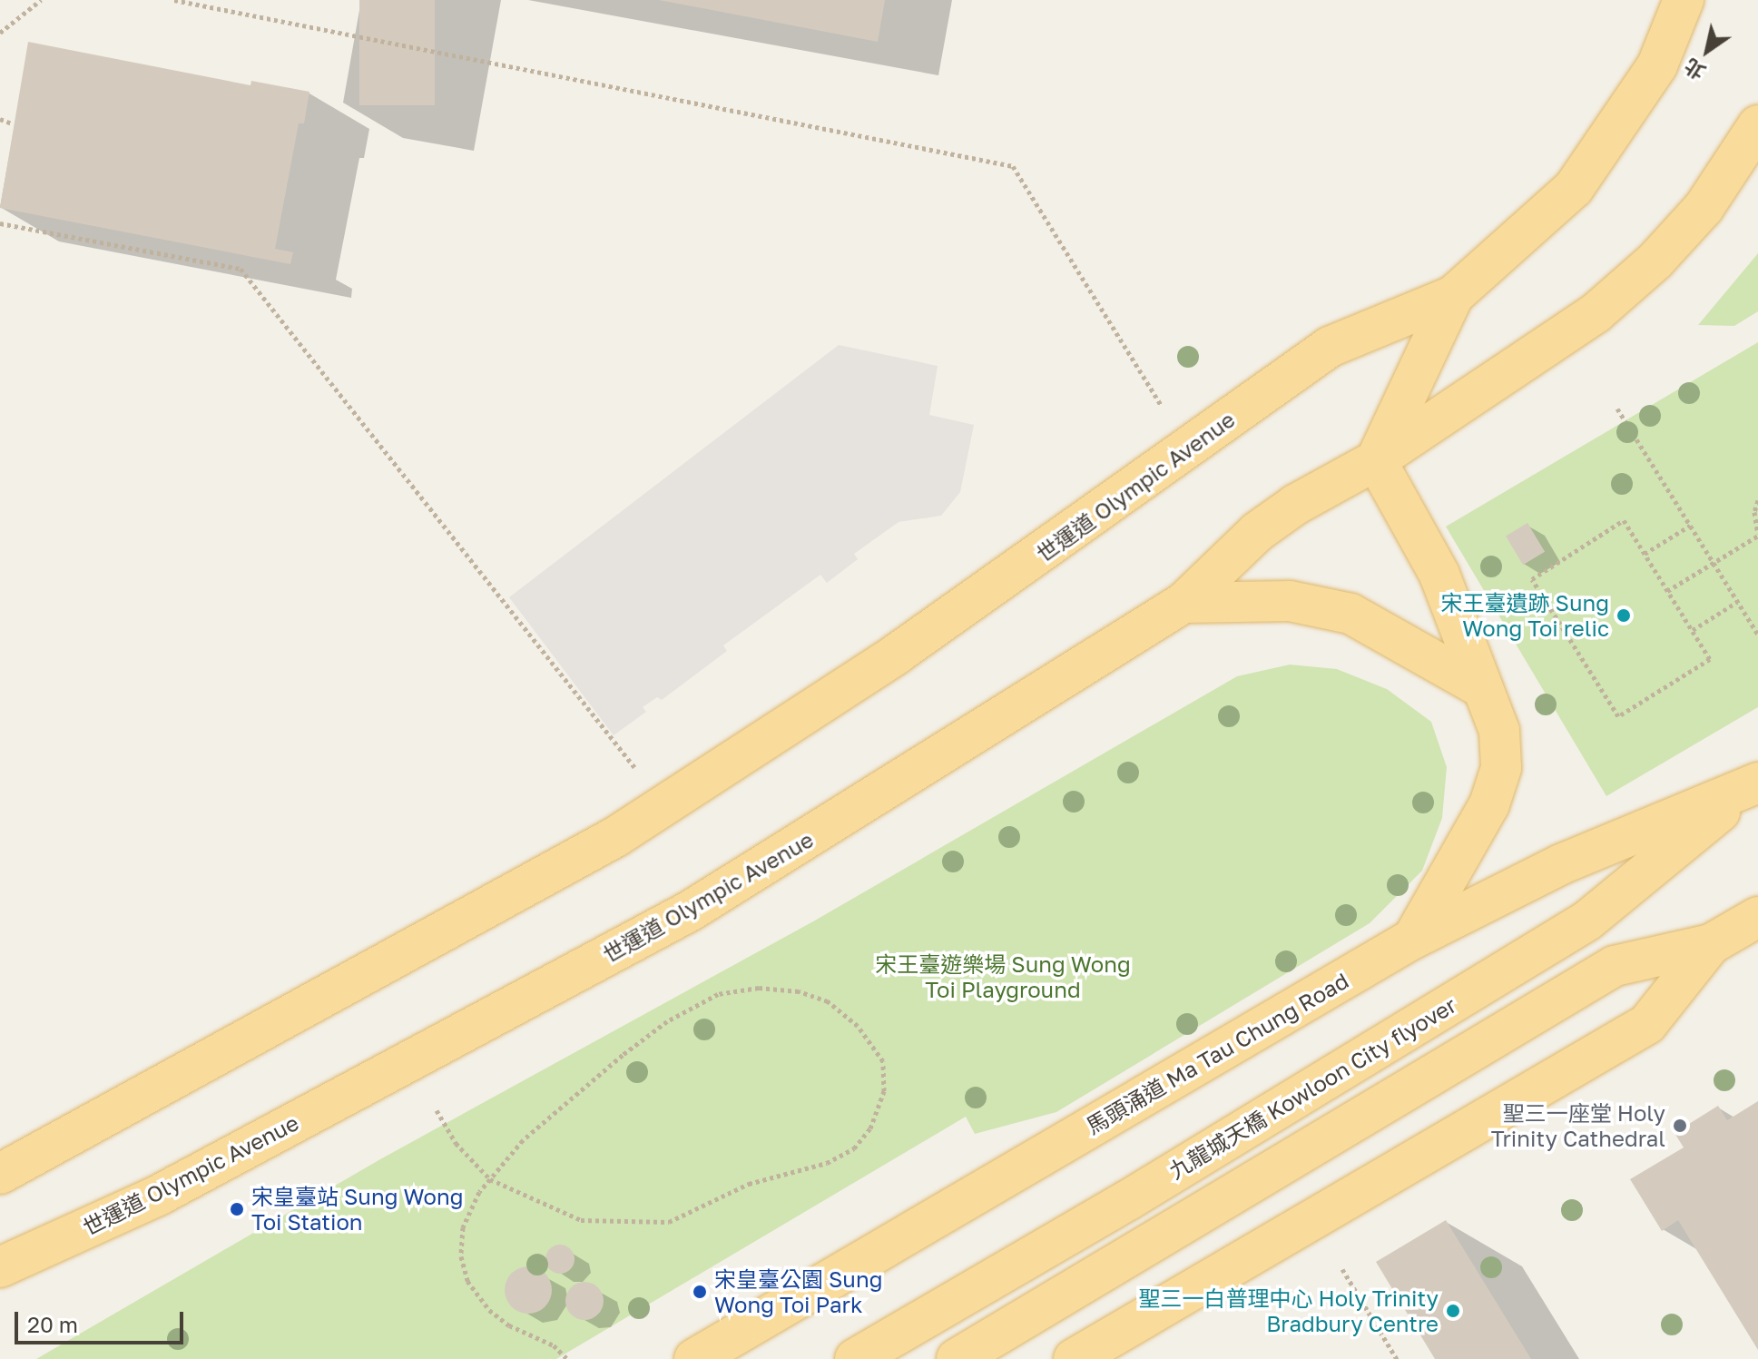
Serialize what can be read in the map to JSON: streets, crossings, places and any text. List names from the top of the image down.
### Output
{
  "streets": {
    "main road": ["世運道 Olympic Avenue", "馬頭涌道 Ma Tau Chung Road", "九龍城天橋 Kowloon City flyover"]
  },
  "crossings": [
    ["馬頭涌道 Ma Tau Chung Road", "九龍城天橋 Kowloon City flyover"]
  ],
  "parks": ["宋王臺遊樂場 Sung Wong Toi Playground"],
  "places": [
    "宋王臺遺跡 Sung Wong Toi relic",
    "聖三一座堂 Holy Trinity Cathedral",
    "宋皇臺站 Sung Wong Toi Station",
    "宋皇臺公園 Sung Wong Toi Park",
    "聖三一白普理中心 Holy Trinity Bradbury Centre"
  ],
  "scale_bar": "20 m",
  "north": "bottom left"
}
